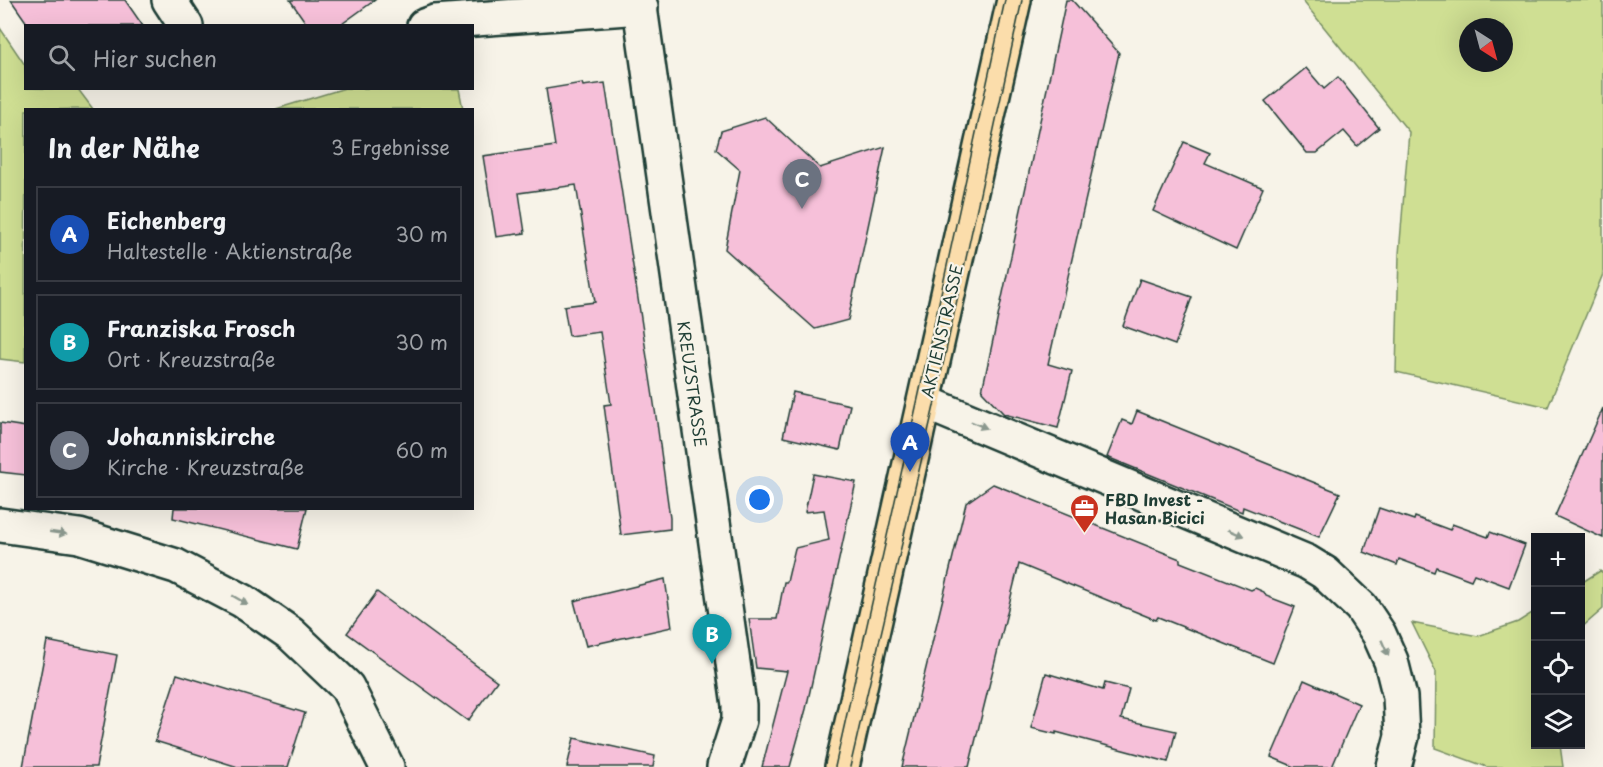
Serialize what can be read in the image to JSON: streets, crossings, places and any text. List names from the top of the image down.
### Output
{
  "streets": {
    "main road": ["AKTIENSTRASSE"],
    "street": ["KREUZSTRASSE"]
  },
  "places": {
    "office": ["FBD Invest - Hasan Bicici"]
  },
  "north": "bottom right",
  "page": {
    "search": "Hier suchen",
    "heading": ["In der Nähe", "3 Ergebnisse"],
    "pins": ["C", "A", "B"],
    "list": [
      {
        "mark": "A",
        "name": "Eichenberg",
        "note": "Haltestelle · Aktienstraße",
        "value": "30 m"
      },
      {
        "mark": "B",
        "name": "Franziska Frosch",
        "note": "Ort · Kreuzstraße",
        "value": "30 m"
      },
      {
        "mark": "C",
        "name": "Johanniskirche",
        "note": "Kirche · Kreuzstraße",
        "value": "60 m"
      }
    ],
    "map_buttons": ["+", "−"]
  }
}
